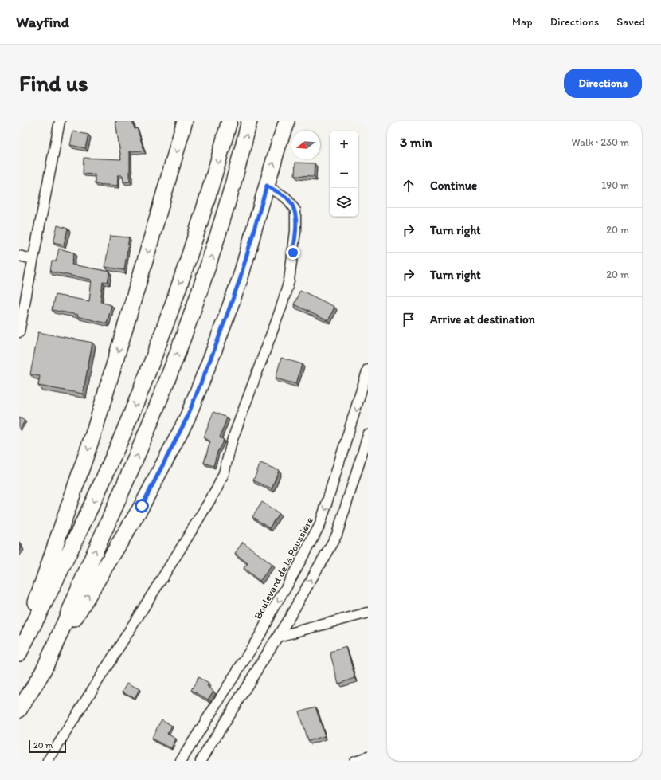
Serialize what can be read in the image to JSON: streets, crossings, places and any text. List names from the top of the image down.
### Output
{
  "streets": {
    "street": ["Boulevard de la Poussière"]
  },
  "scale_bar": "20 m",
  "north": "left",
  "page": {
    "header": "Wayfind",
    "nav": ["Map", "Directions", "Saved"],
    "buttons": "Directions",
    "title": "Find us",
    "heading": ["3 min", "Walk · 230 m"],
    "map_buttons": ["+", "−"],
    "list": [
      ["Continue", "190 m"],
      ["Turn right", "20 m"],
      ["Turn right", "20 m"],
      "Arrive at destination"
    ],
    "scale": "20 m"
  }
}
